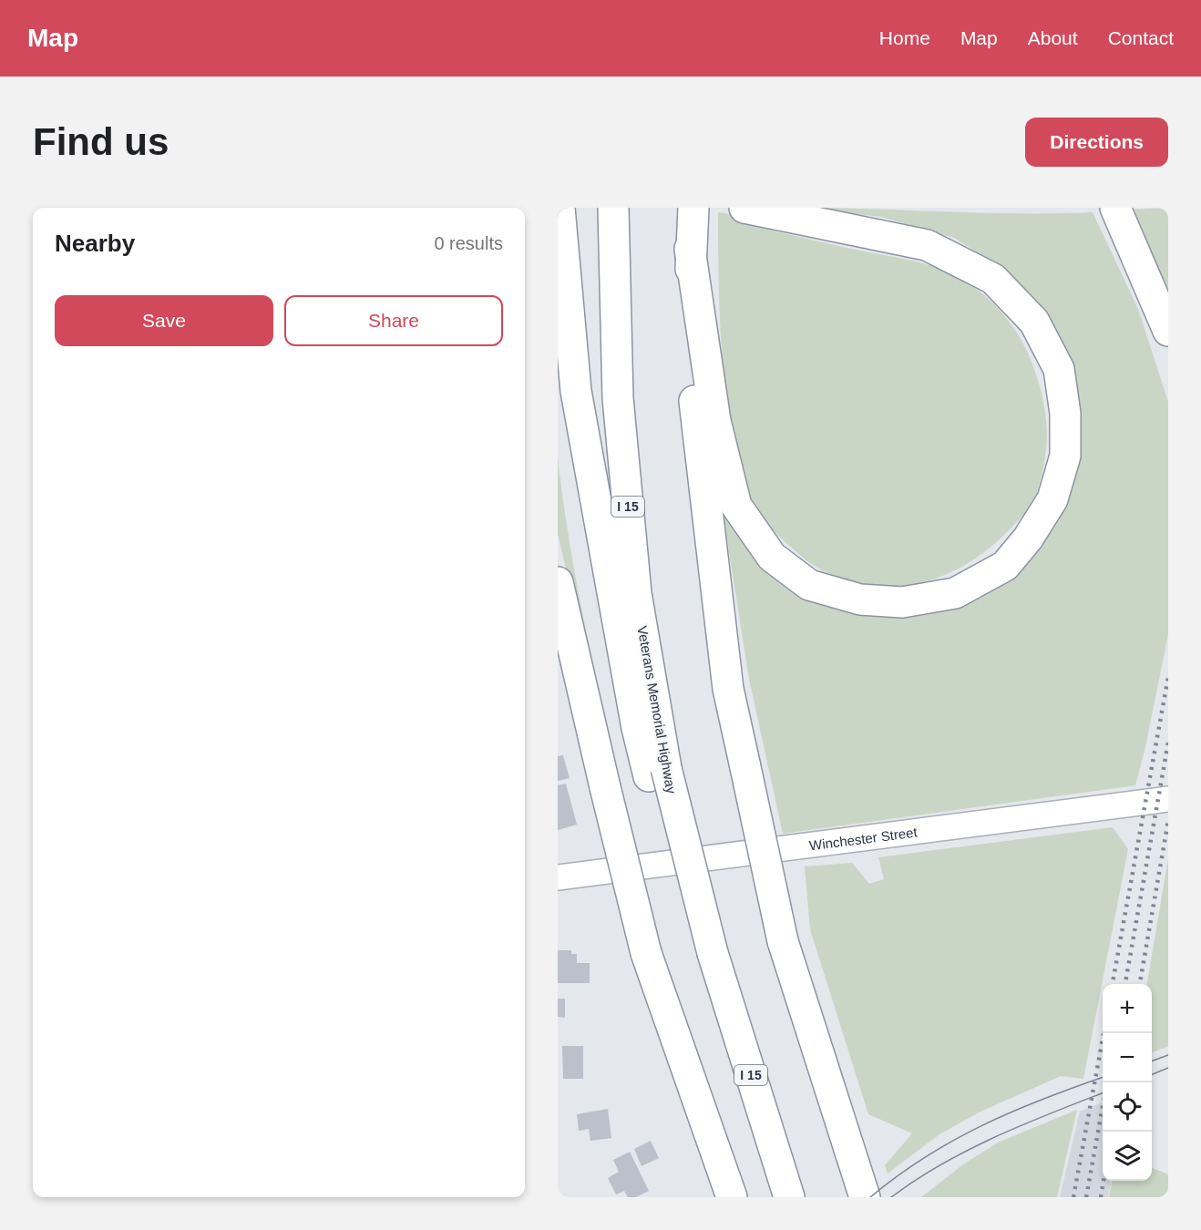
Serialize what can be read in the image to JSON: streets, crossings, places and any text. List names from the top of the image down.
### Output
{
  "streets": {
    "highway": ["I 15", "Veterans Memorial Highway"],
    "main road": ["Winchester Street"]
  },
  "page": {
    "header": "Map",
    "nav": [
      "Home",
      "Map",
      "About",
      "Contact"
    ],
    "buttons": [
      "Directions",
      ["Save", "Share"]
    ],
    "title": "Find us",
    "heading": ["Nearby", "0 results"],
    "map_buttons": ["+", "−"]
  }
}
